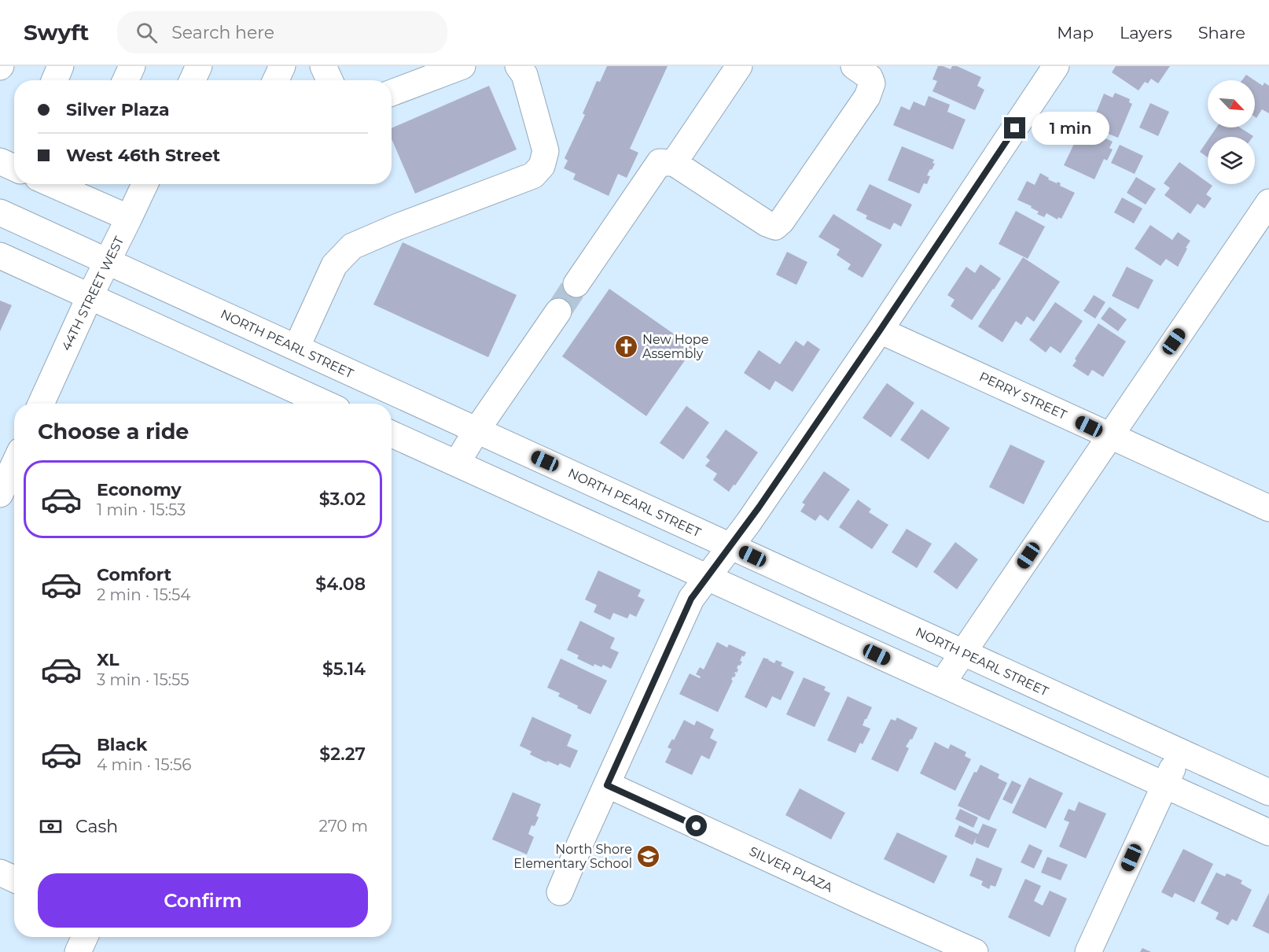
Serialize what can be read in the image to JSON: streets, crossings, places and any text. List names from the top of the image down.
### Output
{
  "streets": {
    "street": [
      "44TH STREET WEST",
      "NORTH PEARL STREET",
      "PERRY STREET",
      "SILVER PLAZA"
    ]
  },
  "crossings": [
    ["44TH STREET WEST", "NORTH PEARL STREET"]
  ],
  "places": {
    "church": ["New Hope Assembly"],
    "school or university": ["North Shore Elementary School"]
  },
  "north": "bottom right",
  "page": {
    "header": "Swyft",
    "search": "Search here",
    "nav": ["Map", "Layers", "Share"],
    "banner": ["Silver Plaza", "West 46th Street"],
    "bubble": "1 min",
    "heading": "Choose a ride",
    "list": [
      {
        "name": "Economy",
        "note": "1 min · 15:53",
        "value": "$3.02"
      },
      {
        "name": "Comfort",
        "note": "2 min · 15:54",
        "value": "$4.08"
      },
      {
        "name": "XL",
        "note": "3 min · 15:55",
        "value": "$5.14"
      },
      {
        "name": "Black",
        "note": "4 min · 15:56",
        "value": "$2.27"
      }
    ],
    "pay": ["Cash", "270 m"],
    "buttons": "Confirm"
  }
}
